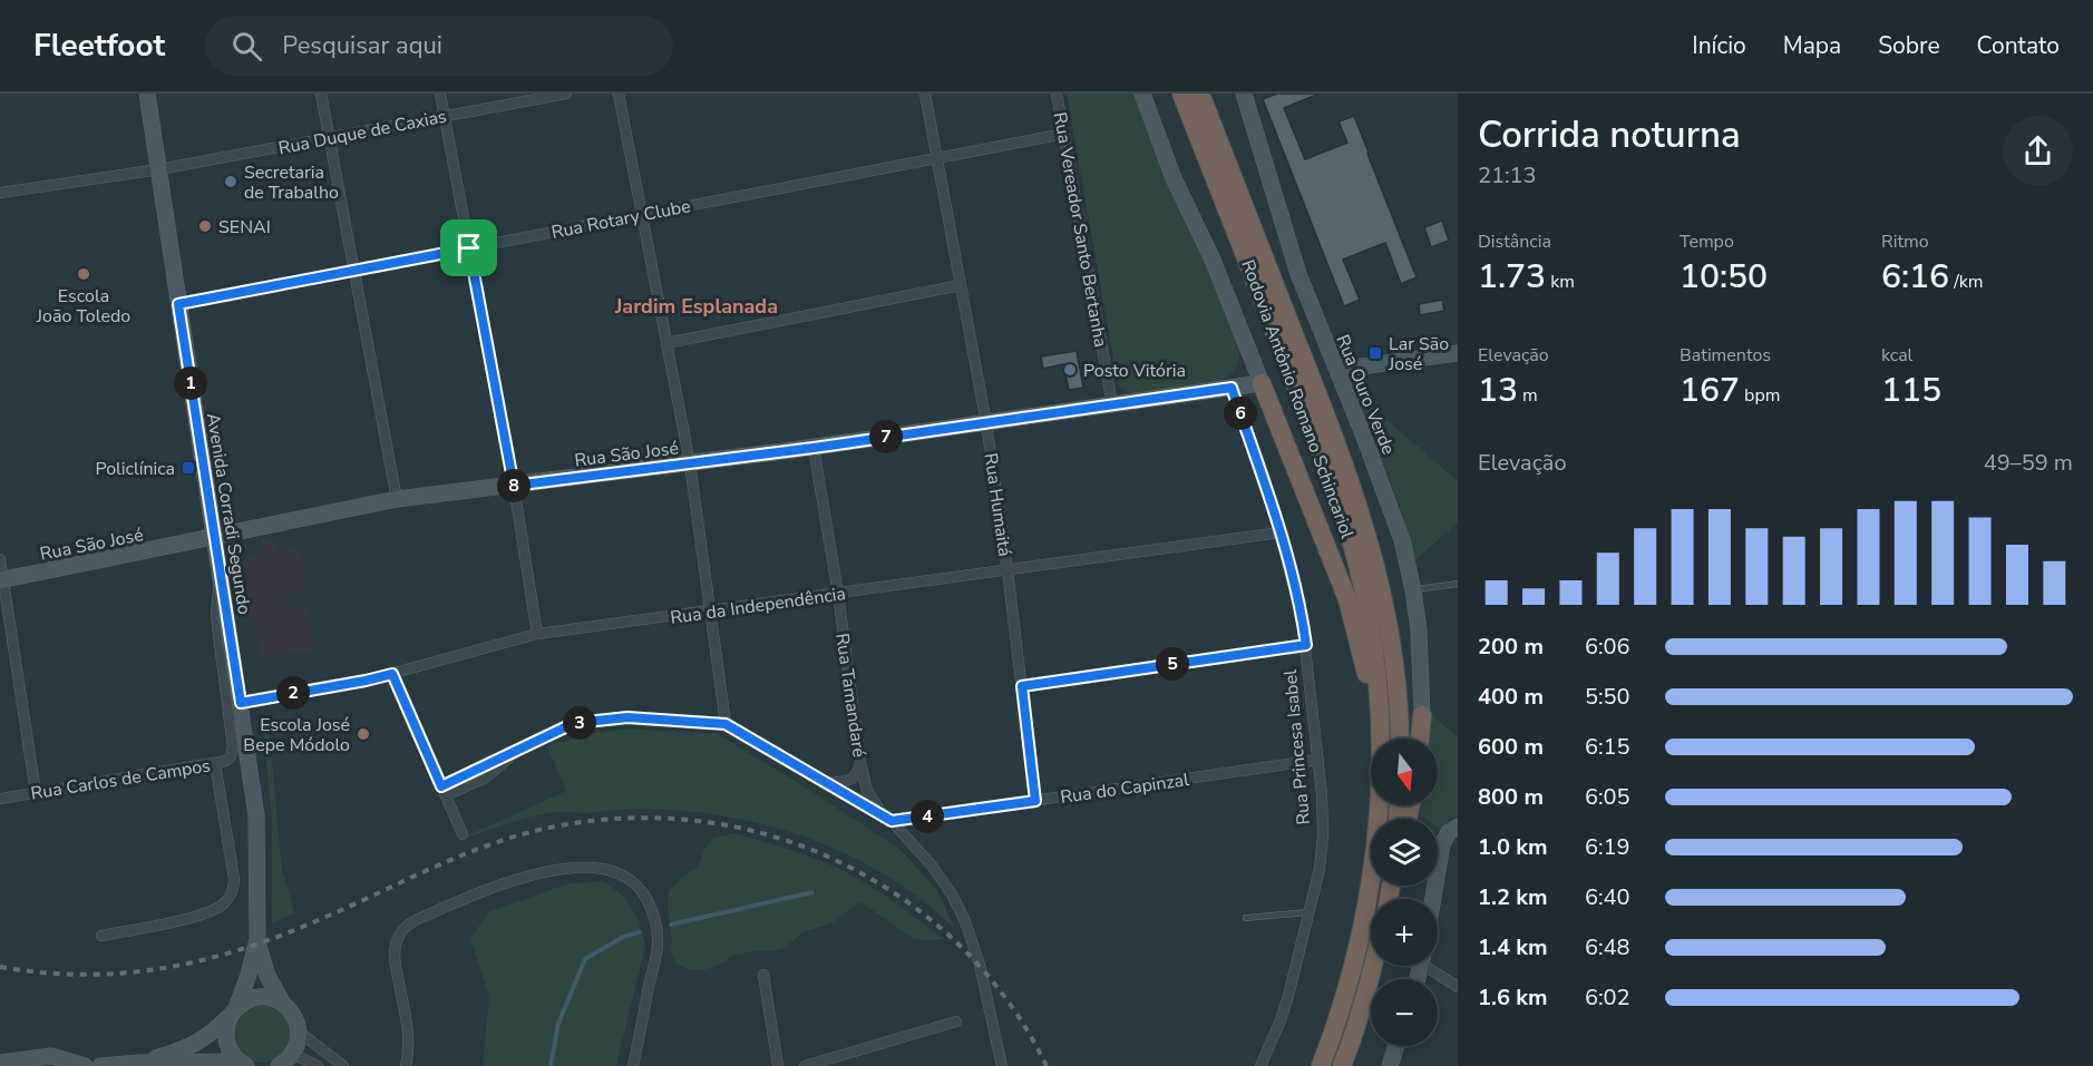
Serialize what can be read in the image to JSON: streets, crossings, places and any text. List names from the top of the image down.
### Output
{
  "streets": {
    "highway": ["Rodovia Antônio Romano Schincariol"],
    "street": [
      "Rua Duque de Caxias",
      "Rua Rotary Clube",
      "Rua Vereador Santo Bertanha",
      "Rua Ouro Verde",
      "Rua São José",
      "Rua Humaitá",
      "Avenida Corradi Segundo",
      "Rua da Independência",
      "Rua Tamandaré",
      "Rua Princesa Isabel",
      "Rua Carlos de Campos",
      "Rua do Capinzal"
    ]
  },
  "crossings": [
    ["Rua Duque de Caxias", "Avenida Corradi Segundo"],
    ["Rua Rotary Clube", "Rua Vereador Santo Bertanha"],
    ["Rua Rotary Clube", "Rua Humaitá"],
    ["Rua Rotary Clube", "Avenida Corradi Segundo"],
    ["Rua Vereador Santo Bertanha", "Rua São José"],
    ["Rua São José", "Rua Humaitá"],
    ["Rua São José", "Avenida Corradi Segundo"],
    ["Rua São José", "Rua Tamandaré"],
    ["Rua São José", "Rua Princesa Isabel"],
    ["Rua Humaitá", "Rua da Independência"],
    ["Rua Humaitá", "Rua do Capinzal"],
    ["Avenida Corradi Segundo", "Rua da Independência"],
    ["Avenida Corradi Segundo", "Rua Carlos de Campos"],
    ["Rua da Independência", "Rua Tamandaré"],
    ["Rua da Independência", "Rua Princesa Isabel"],
    ["Rua Tamandaré", "Rua do Capinzal"],
    ["Rua Princesa Isabel", "Rua do Capinzal"]
  ],
  "districts": ["Jardim Esplanada"],
  "places": {
    "other": [
      "Secretaria de Trabalho",
      "SENAI",
      "Escola João Toledo",
      "Posto Vitória",
      "Escola José Bepe Módolo"
    ],
    "transit": ["Lar São José", "Policlínica"]
  },
  "north": "bottom",
  "page": {
    "header": "Fleetfoot",
    "search": "Pesquisar aqui",
    "nav": [
      "Início",
      "Mapa",
      "Sobre",
      "Contato"
    ],
    "heading": ["Corrida noturna", "21:13"],
    "stats": [
      ["Distância", "1.73 km"],
      ["Tempo", "10:50"],
      ["Ritmo", "6:16 /km"],
      ["Elevação", "13 m"],
      ["Batimentos", "167 bpm"],
      ["kcal", "115"]
    ],
    "pins": [
      "1",
      "6",
      "7",
      "8",
      "5",
      "2",
      "3",
      "4"
    ],
    "chart": ["Elevação", "49–59 m"],
    "list": [
      {
        "name": "200 m",
        "note": "6:06"
      },
      {
        "name": "400 m",
        "note": "5:50"
      },
      {
        "name": "600 m",
        "note": "6:15"
      },
      {
        "name": "800 m",
        "note": "6:05"
      },
      {
        "name": "1.0 km",
        "note": "6:19"
      },
      {
        "name": "1.2 km",
        "note": "6:40"
      },
      {
        "name": "1.4 km",
        "note": "6:48"
      },
      {
        "name": "1.6 km",
        "note": "6:02"
      }
    ],
    "map_buttons": ["+", "−"]
  }
}
